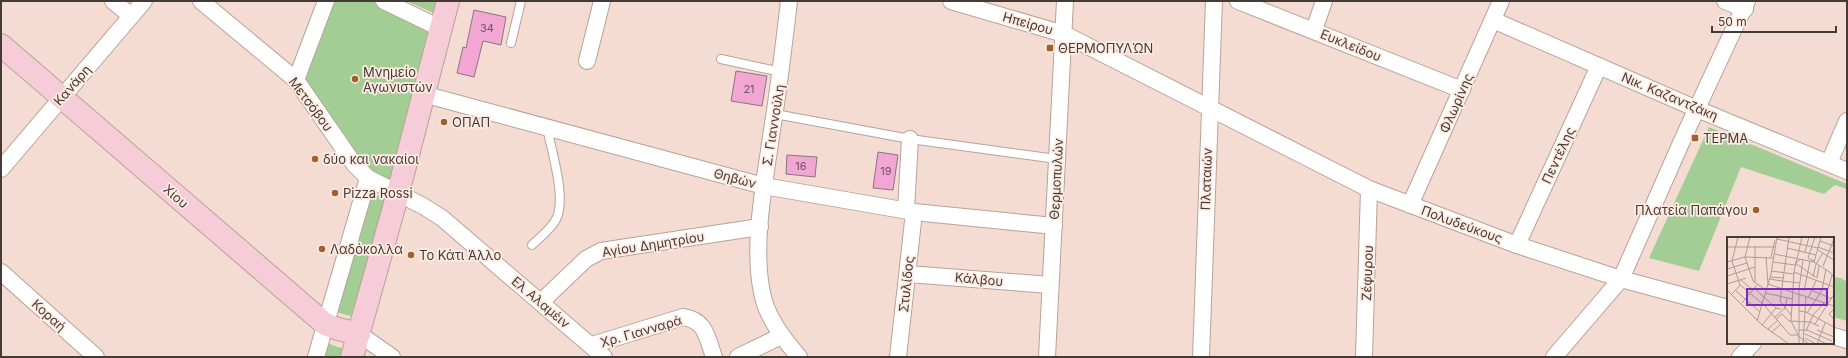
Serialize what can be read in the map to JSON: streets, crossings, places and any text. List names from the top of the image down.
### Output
{
  "streets": {
    "street": [
      "Ηπείρου",
      "Ευκλείδου",
      "Κανάρη",
      "Νικ. Καζαντζάκη",
      "Φλωρίνης",
      "Μετσόβου",
      "Σ. Γιαννούλη",
      "Πεντέλης",
      "Θηβών",
      "Θερμοπυλών",
      "Πλαταιών",
      "Χίου",
      "Πολυδεύκους",
      "Αγίου Δημητρίου",
      "Ζέφυρου",
      "Κάλβου",
      "Στυλίδος",
      "Ελ Αλαμέιν",
      "Κοραή",
      "Χρ. Γιανναρά"
    ]
  },
  "crossings": [
    ["Ηπείρου", "Θερμοπυλών"],
    ["Ηπείρου", "Πλαταιών"],
    ["Ηπείρου", "Πολυδεύκους"],
    ["Ευκλείδου", "Φλωρίνης"],
    ["Κανάρη", "Χίου"],
    ["Νικ. Καζαντζάκη", "Φλωρίνης"],
    ["Νικ. Καζαντζάκη", "Πεντέλης"],
    ["Φλωρίνης", "Πολυδεύκους"],
    ["Μετσόβου", "Ελ Αλαμέιν"],
    ["Σ. Γιαννούλη", "Θηβών"],
    ["Σ. Γιαννούλη", "Αγίου Δημητρίου"],
    ["Πεντέλης", "Πολυδεύκους"],
    ["Θηβών", "Θερμοπυλών"],
    ["Θηβών", "Στυλίδος"],
    ["Θερμοπυλών", "Κάλβου"],
    ["Πλαταιών", "Πολυδεύκους"],
    ["Πολυδεύκους", "Ζέφυρου"],
    ["Αγίου Δημητρίου", "Ελ Αλαμέιν"],
    ["Κάλβου", "Στυλίδος"],
    ["Ελ Αλαμέιν", "Χρ. Γιανναρά"]
  ],
  "places": {
    "transit": ["ΘΕΡΜΟΠΥΛΏΝ", "ΤΕΡΜΑ"],
    "other": [
      "Μνημείο Αγωνιστών",
      "ΟΠΑΠ",
      "δύο και νακαίοι",
      "Pizza Rossi",
      "Πλατεία Παπάγου",
      "Λαδόκολλα",
      "Το Κάτι Άλλο"
    ]
  },
  "house_numbers": [
    "34",
    "21",
    "16",
    "19"
  ],
  "scale_bar": "50 m"
}
